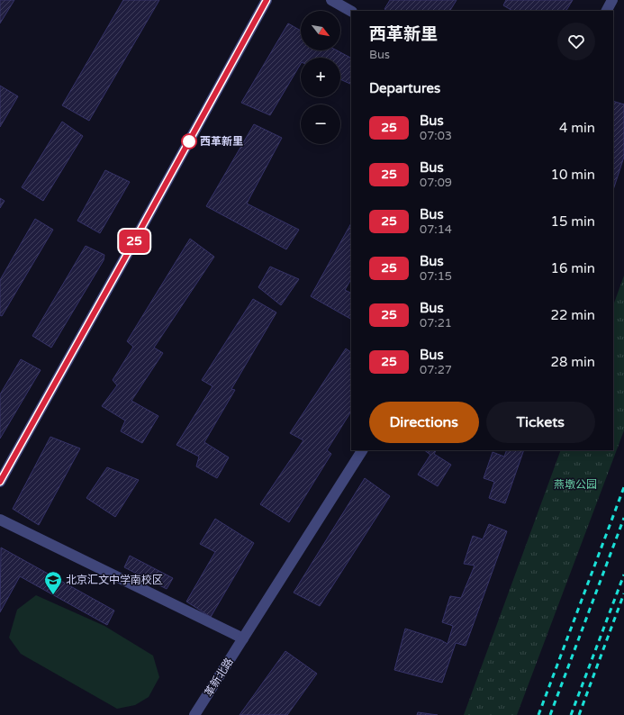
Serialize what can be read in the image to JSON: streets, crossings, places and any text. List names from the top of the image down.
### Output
{
  "streets": {
    "street": ["革新北路"]
  },
  "parks": ["燕墩公园"],
  "places": {
    "other": ["西革新里"],
    "school or university": ["北京汇文中学南校区"]
  },
  "lines": ["bus line 25"],
  "north": "bottom right",
  "page": {
    "on_map": "25",
    "map_buttons": ["+", "−"],
    "heading": [
      ["西革新里", "Bus"],
      "Departures"
    ],
    "list": [
      {
        "mark": "25",
        "name": "Bus",
        "note": "07:03",
        "value": "4 min"
      },
      {
        "mark": "25",
        "name": "Bus",
        "note": "07:09",
        "value": "10 min"
      },
      {
        "mark": "25",
        "name": "Bus",
        "note": "07:14",
        "value": "15 min"
      },
      {
        "mark": "25",
        "name": "Bus",
        "note": "07:15",
        "value": "16 min"
      },
      {
        "mark": "25",
        "name": "Bus",
        "note": "07:21",
        "value": "22 min"
      },
      {
        "mark": "25",
        "name": "Bus",
        "note": "07:27",
        "value": "28 min"
      }
    ],
    "buttons": ["Directions", "Tickets"]
  }
}
